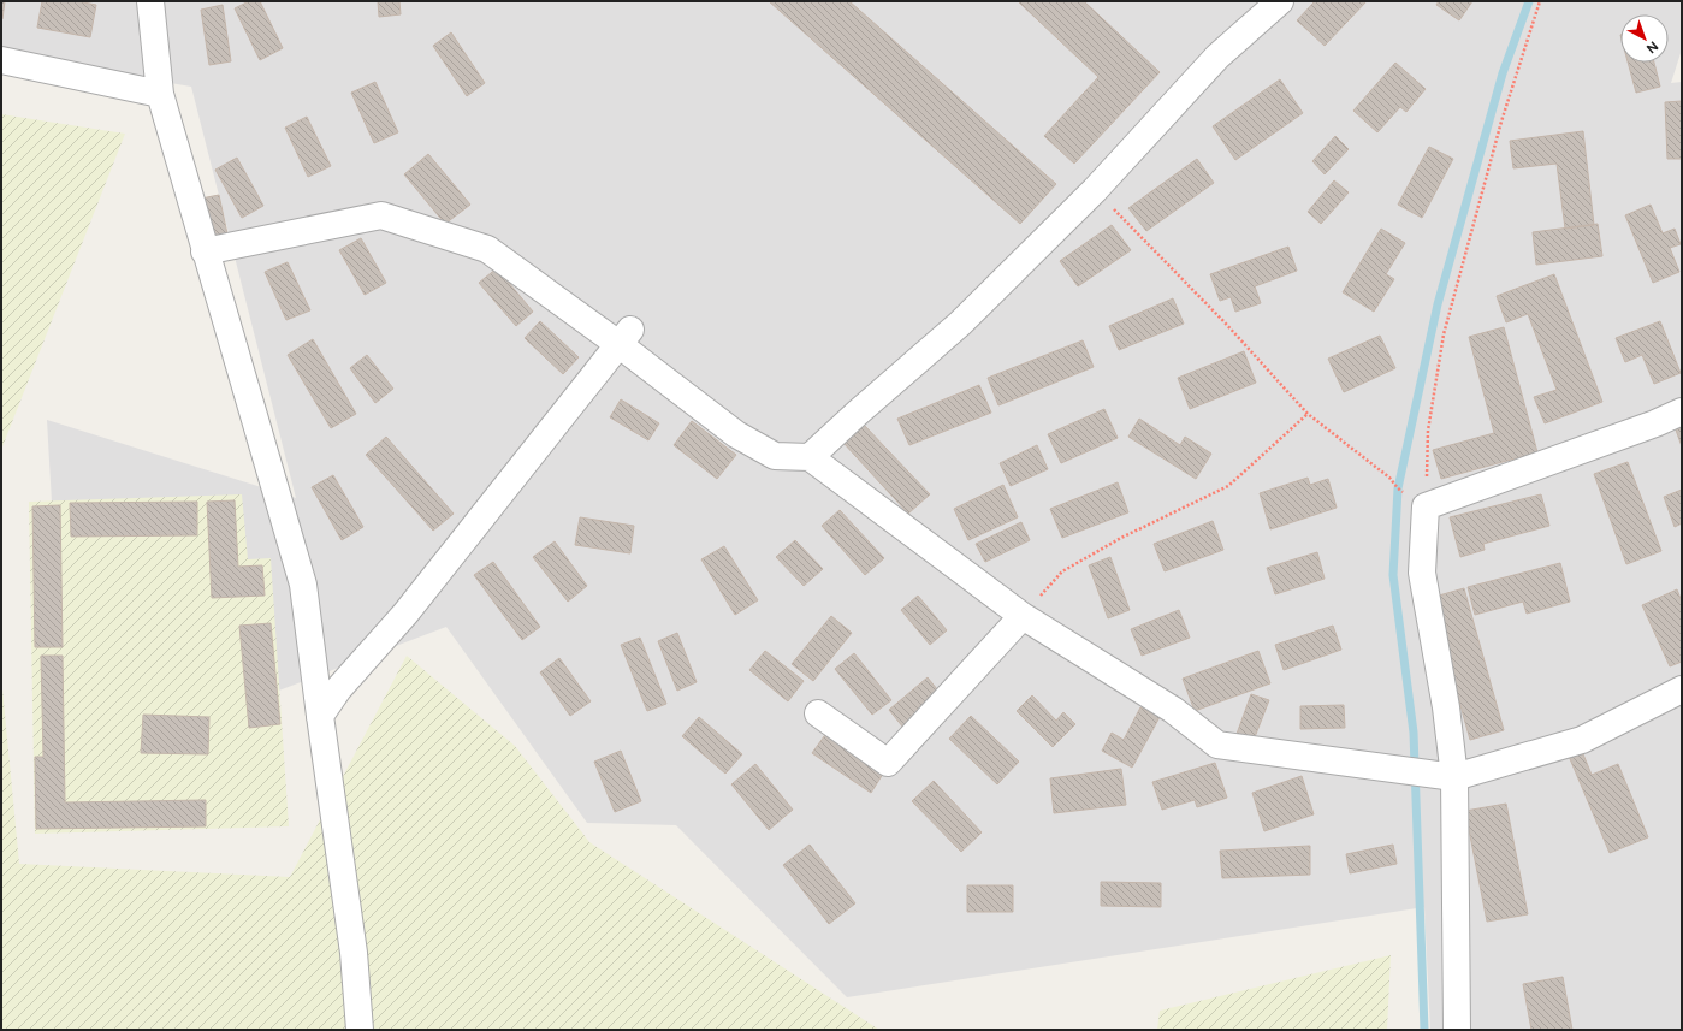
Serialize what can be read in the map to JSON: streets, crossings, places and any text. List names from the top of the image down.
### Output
{
  "north": "bottom right"
}
